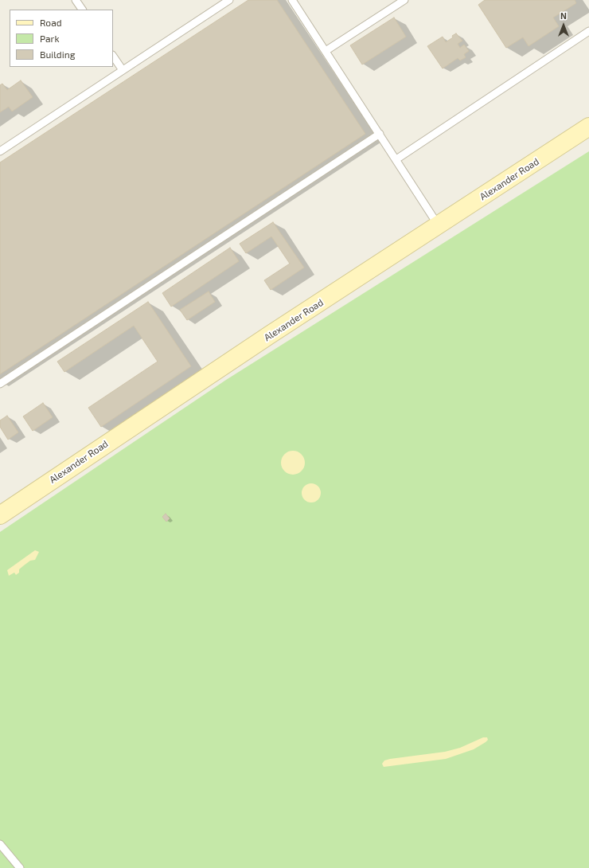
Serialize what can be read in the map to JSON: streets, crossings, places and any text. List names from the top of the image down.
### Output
{
  "streets": {
    "street": ["Alexander Road"]
  },
  "legend": ["Road", "Park", "Building"],
  "north": "top"
}
